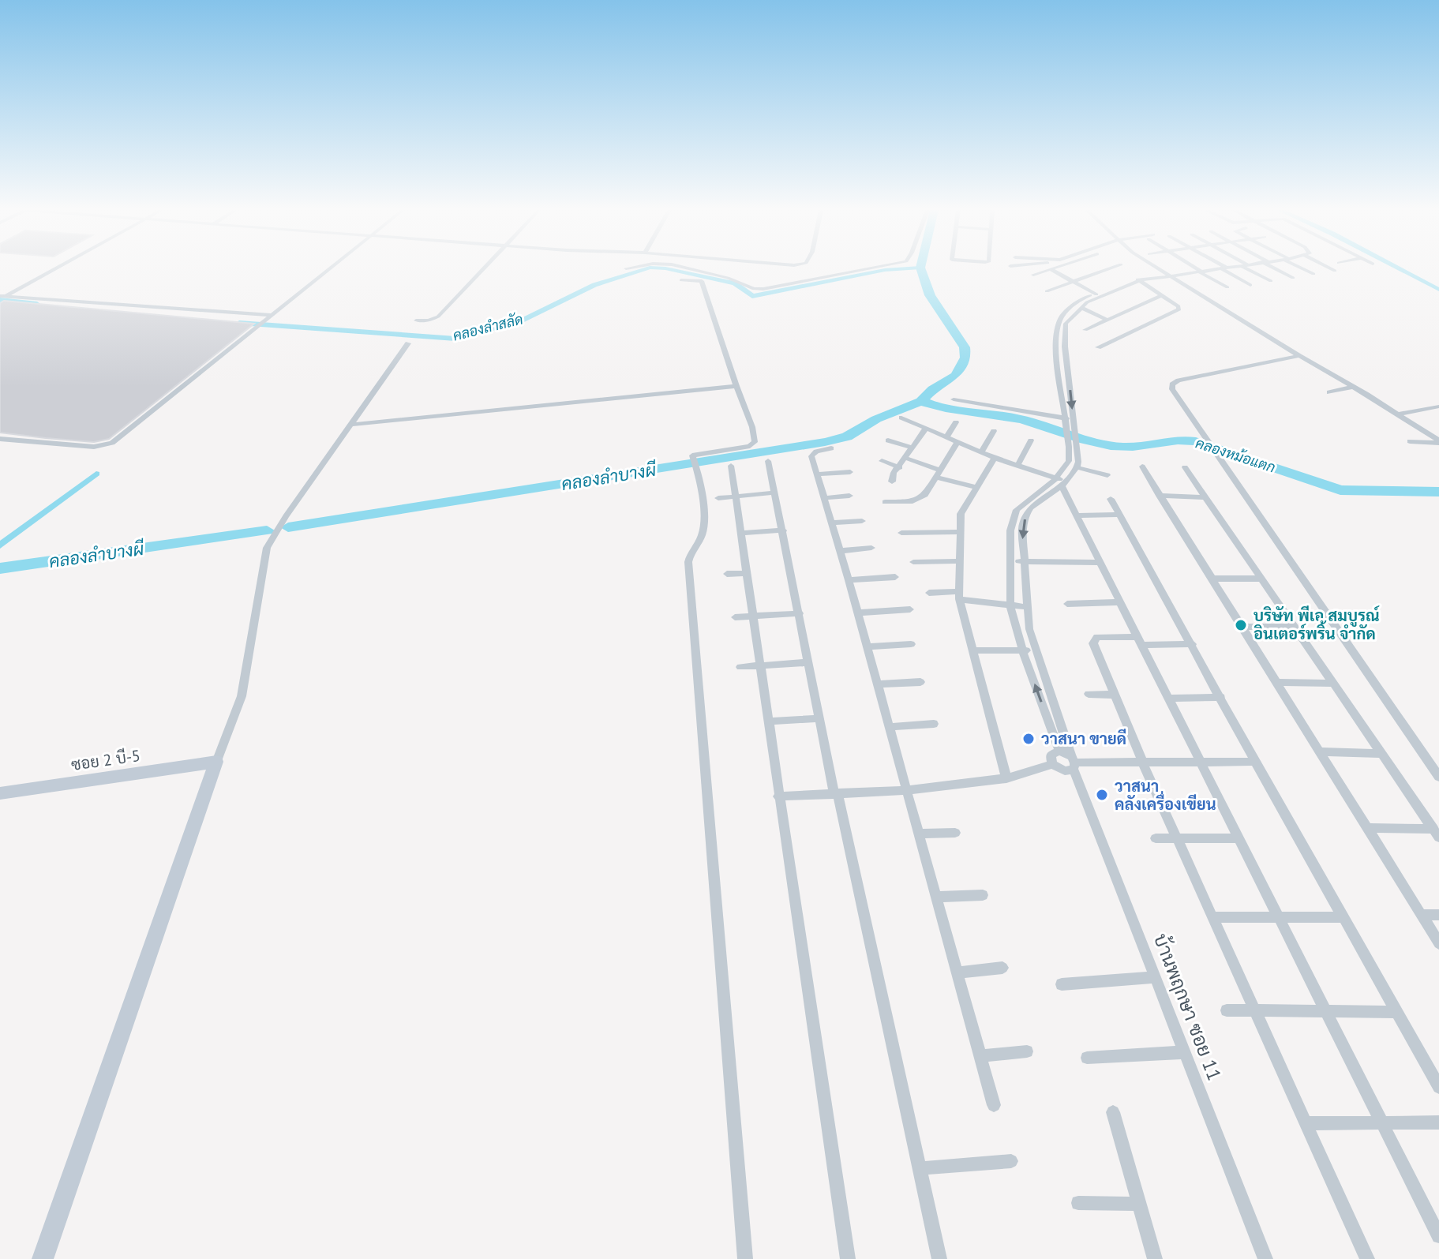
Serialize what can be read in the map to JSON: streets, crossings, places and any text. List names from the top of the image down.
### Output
{
  "streets": {
    "street": ["ซอย 2 บี-5", "บ้านพฤกษา ซอย 11"]
  },
  "water": ["คลองลำสลัด", "คลองหม้อแตก", "คลองลำบางผี"],
  "places": ["บริษัท พีเอ สมบูรณ์ อินเตอร์พริ้น จำกัด", "วาสนา ขายดี", "วาสนา คลังเครื่องเขียน"]
}
